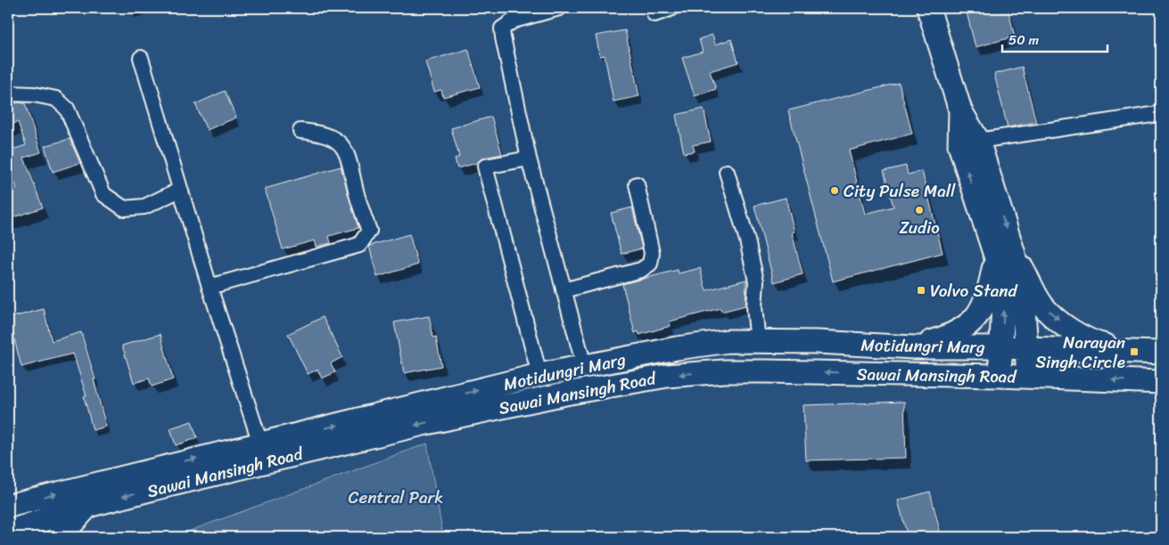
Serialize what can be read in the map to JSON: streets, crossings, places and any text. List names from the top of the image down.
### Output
{
  "streets": {
    "main road": ["Motidungri Marg", "Sawai Mansingh Road"]
  },
  "one_way": ["Motidungri Marg", "Sawai Mansingh Road"],
  "parks": ["Central Park"],
  "places": {
    "other": ["City Pulse Mall", "Zudio"],
    "transit": ["Volvo Stand", "Narayan Singh Circle"]
  },
  "scale_bar": "50 m"
}
